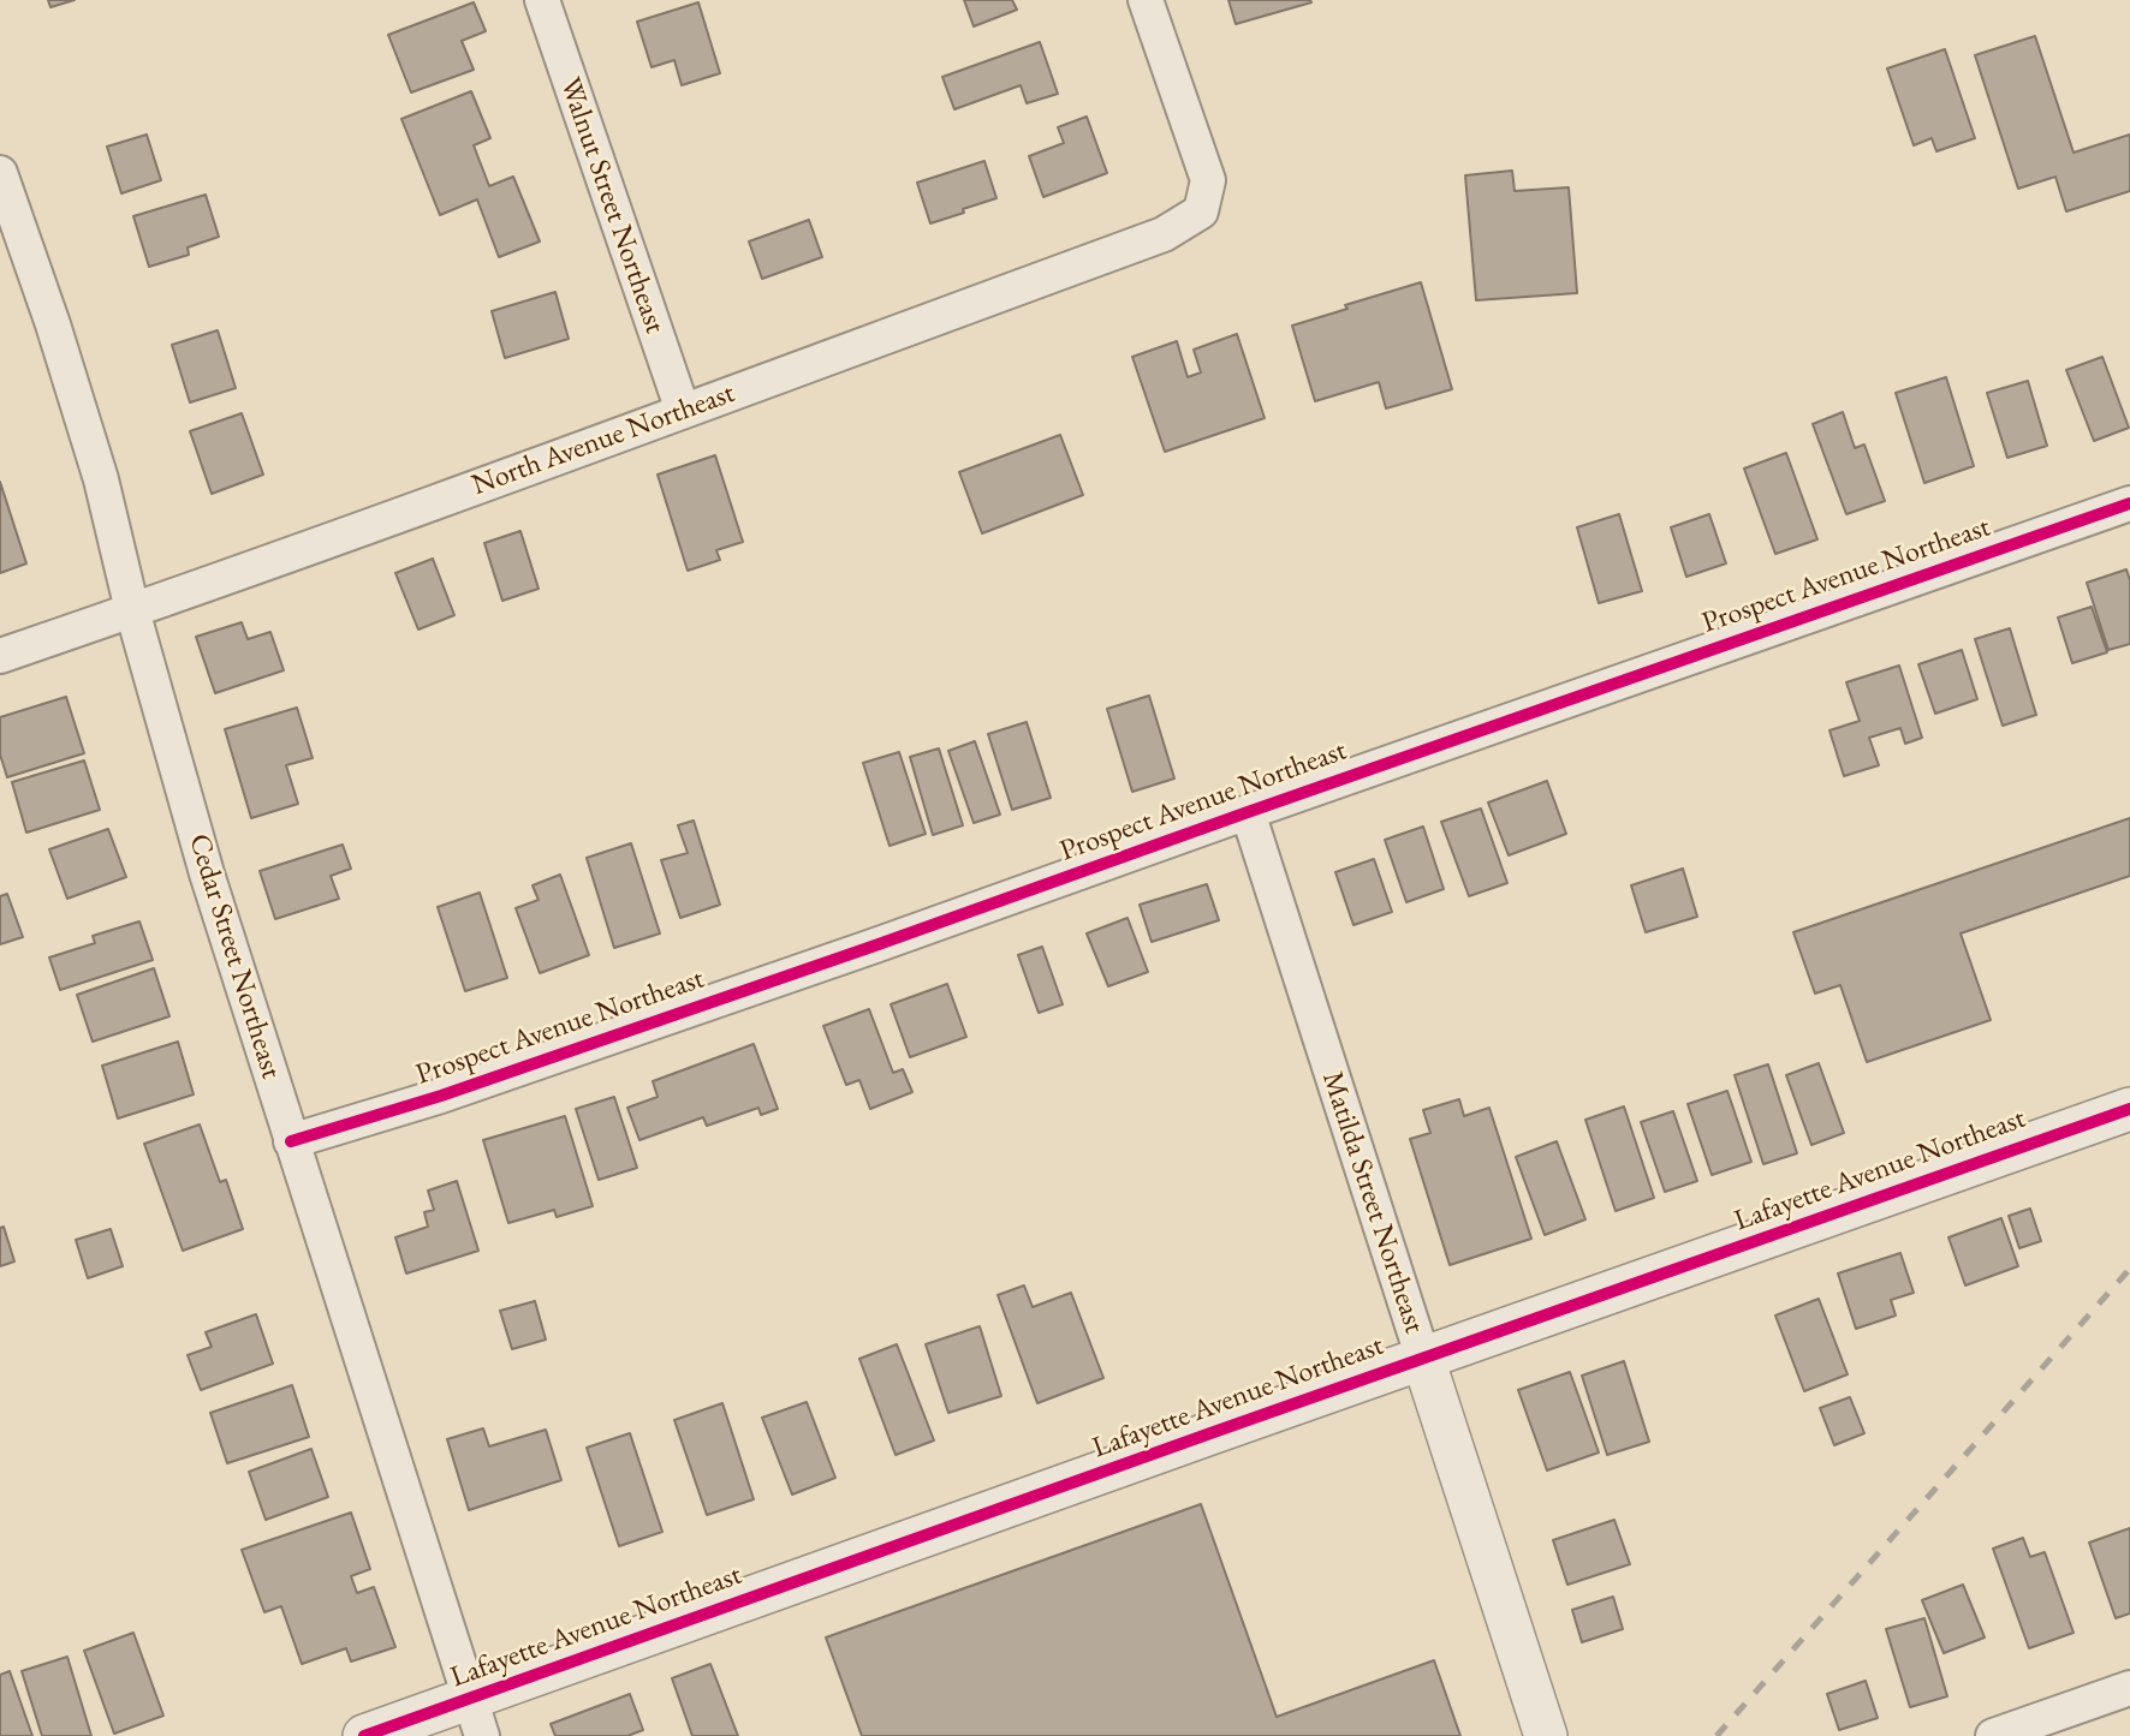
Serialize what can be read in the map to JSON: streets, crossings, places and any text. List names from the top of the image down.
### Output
{
  "streets": {
    "street": [
      "Walnut Street Northeast",
      "North Avenue Northeast",
      "Prospect Avenue Northeast",
      "Cedar Street Northeast",
      "Lafayette Avenue Northeast",
      "Matilda Street Northeast"
    ]
  },
  "crossings": [
    ["Walnut Street Northeast", "North Avenue Northeast"],
    ["North Avenue Northeast", "Cedar Street Northeast"],
    ["Prospect Avenue Northeast", "Cedar Street Northeast"],
    ["Prospect Avenue Northeast", "Matilda Street Northeast"],
    ["Cedar Street Northeast", "Lafayette Avenue Northeast"],
    ["Lafayette Avenue Northeast", "Matilda Street Northeast"]
  ]
}
